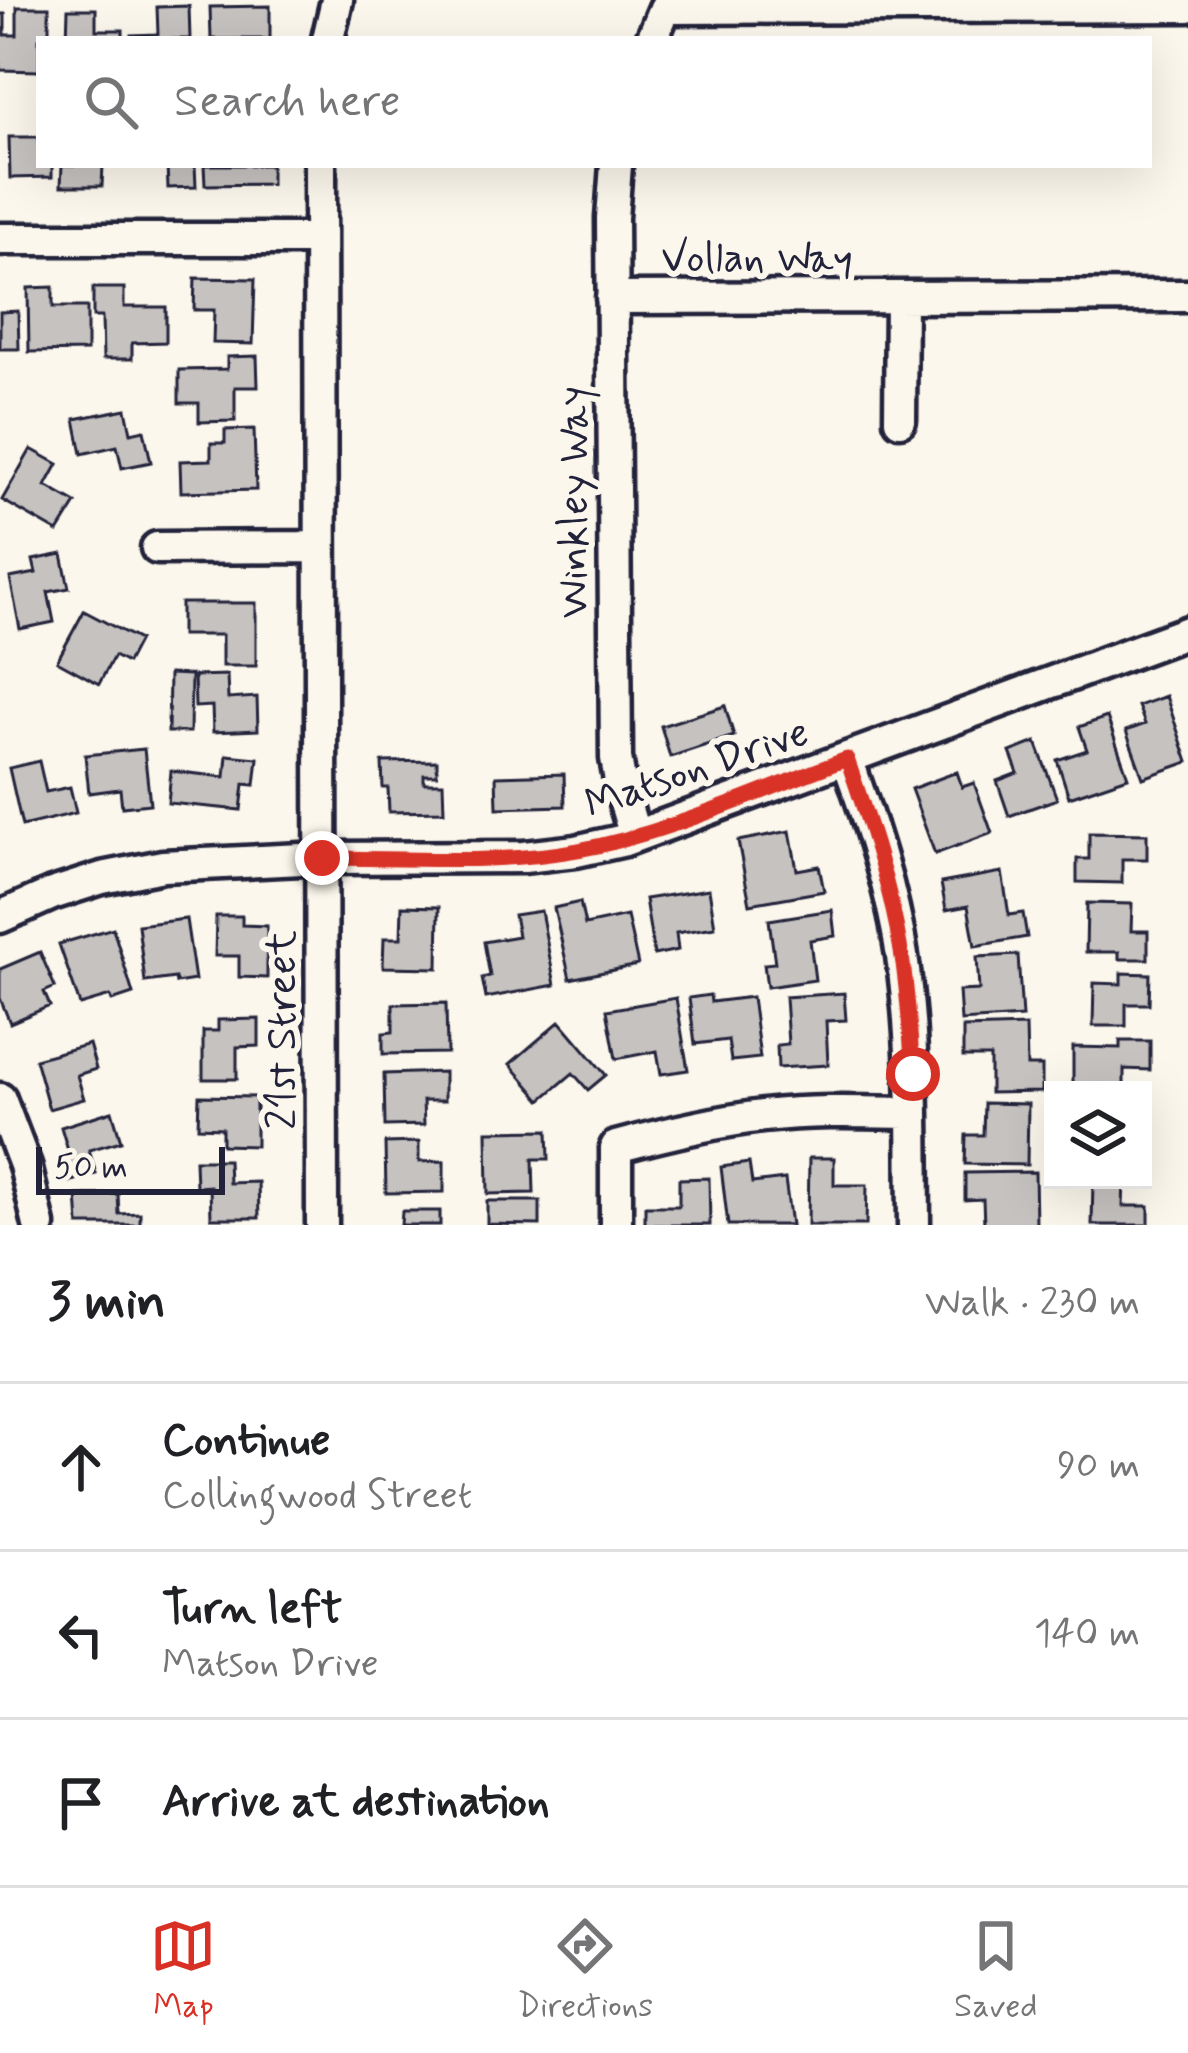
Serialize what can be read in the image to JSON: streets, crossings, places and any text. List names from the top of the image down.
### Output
{
  "streets": {
    "street": [
      "Vollan Way",
      "Winkley Way",
      "Matson Drive",
      "21st Street"
    ]
  },
  "crossings": [
    ["Vollan Way", "Winkley Way"],
    ["Winkley Way", "Matson Drive"],
    ["Matson Drive", "21st Street"]
  ],
  "scale_bar": "50 m",
  "page": {
    "search": "Search here",
    "scale": "50 m",
    "heading": ["3 min", "Walk · 230 m"],
    "list": [
      ["Continue", "Collingwood Street", "90 m"],
      ["Turn left", "Matson Drive", "140 m"],
      "Arrive at destination"
    ],
    "nav": ["Map", "Directions", "Saved"]
  }
}
